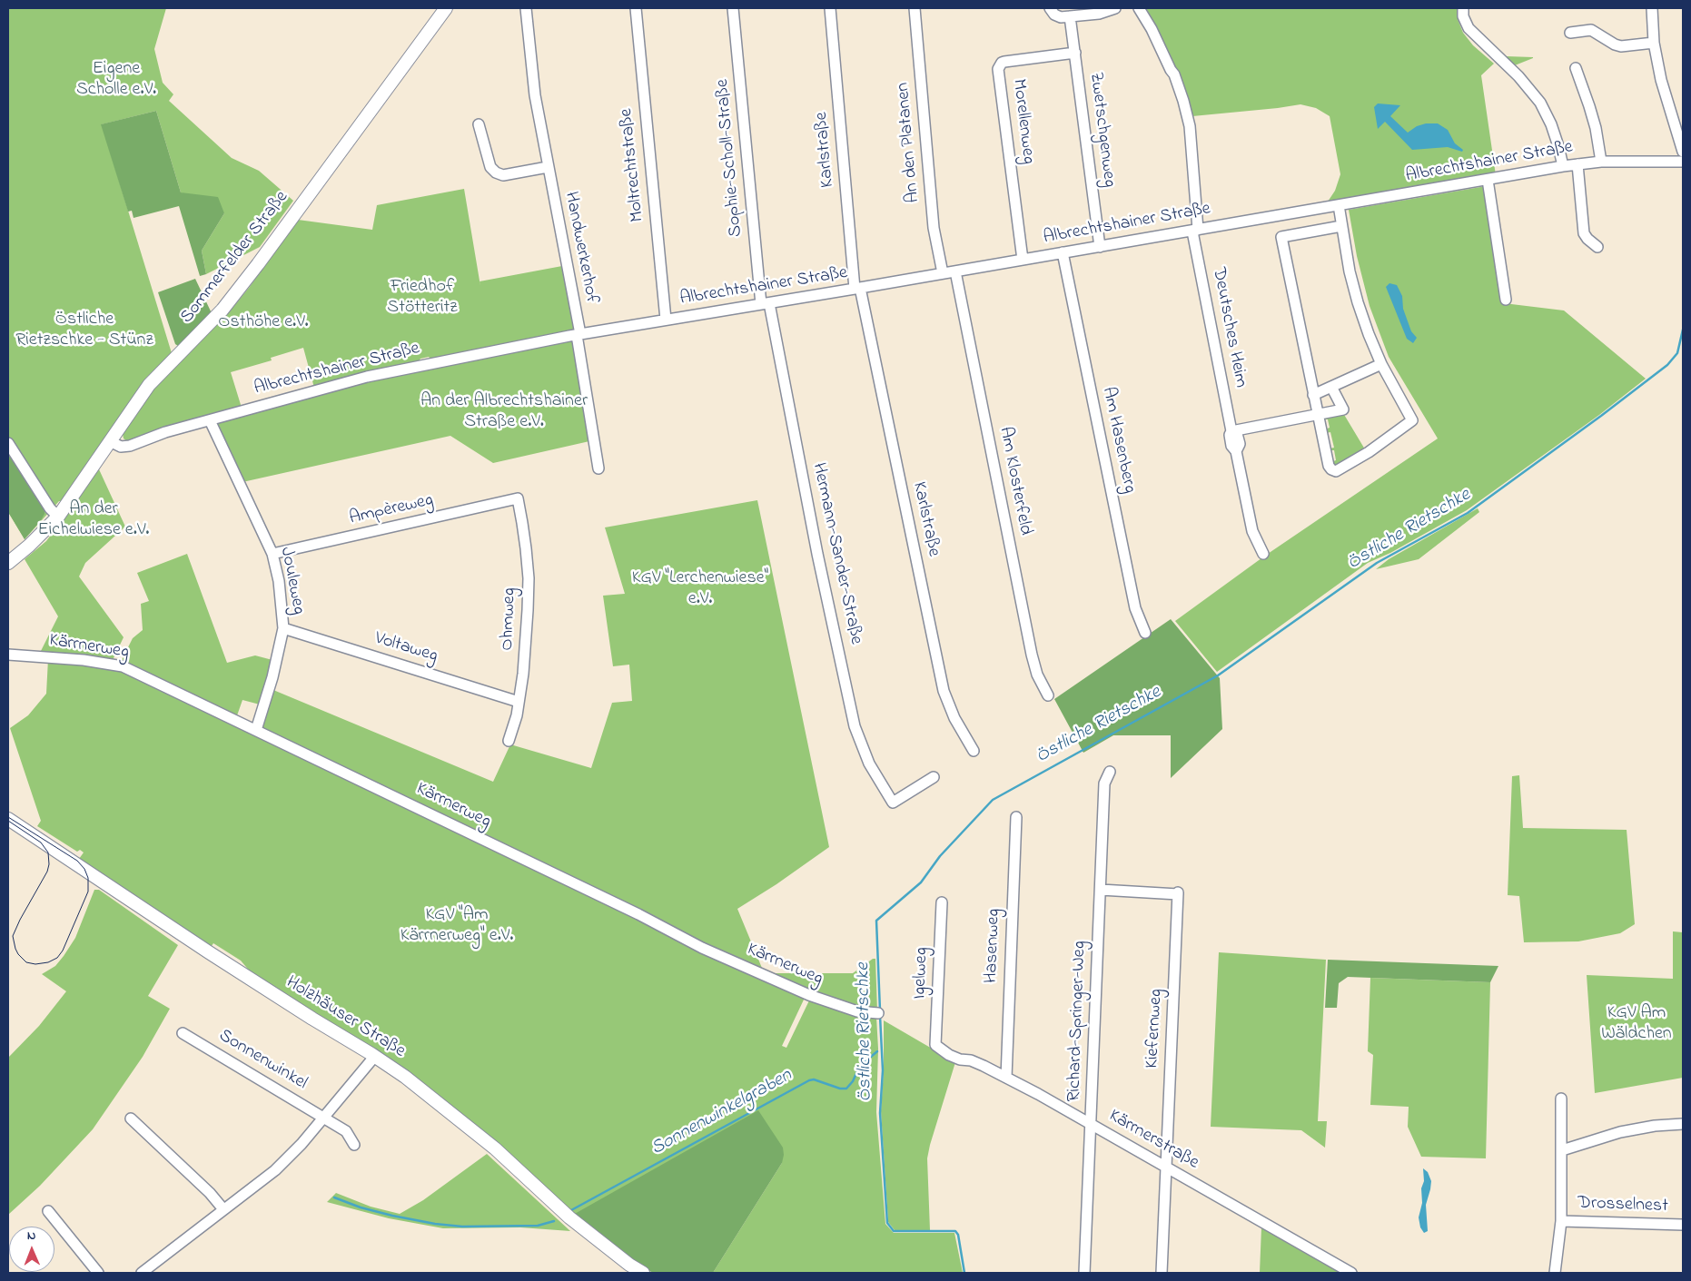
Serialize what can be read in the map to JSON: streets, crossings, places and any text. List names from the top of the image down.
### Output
{
  "streets": {
    "main road": ["Sommerfelder Straße", "Holzhäuser Straße"],
    "street": [
      "Morellenweg",
      "Zwetschgenweg",
      "An den Platanen",
      "Karlstraße",
      "Sophie-Scholl-Straße",
      "Albrechtshainer Straße",
      "Moltrechtstraße",
      "Handwerkerhof",
      "Deutsches Heim",
      "Am Hasenberg",
      "Am Klosterfeld",
      "Ampèreweg",
      "Hermann-Sander-Straße",
      "Jouleweg",
      "Ohmweg",
      "Kärrnerweg",
      "Voltaweg",
      "Hasenweg",
      "Igelweg",
      "Richard-Springer-Weg",
      "Kiefernweg",
      "Sonnenwinkel",
      "Kärrnerstraße",
      "Drosselnest"
    ]
  },
  "crossings": [
    ["Morellenweg", "Zwetschgenweg"],
    ["Morellenweg", "Albrechtshainer Straße"],
    ["Zwetschgenweg", "Albrechtshainer Straße"],
    ["An den Platanen", "Albrechtshainer Straße"],
    ["Karlstraße", "Albrechtshainer Straße"],
    ["Sophie-Scholl-Straße", "Albrechtshainer Straße"],
    ["Sophie-Scholl-Straße", "Hermann-Sander-Straße"],
    ["Albrechtshainer Straße", "Moltrechtstraße"],
    ["Albrechtshainer Straße", "Handwerkerhof"],
    ["Albrechtshainer Straße", "Sommerfelder Straße"],
    ["Albrechtshainer Straße", "Deutsches Heim"],
    ["Albrechtshainer Straße", "Am Hasenberg"],
    ["Albrechtshainer Straße", "Am Klosterfeld"],
    ["Albrechtshainer Straße", "Hermann-Sander-Straße"],
    ["Albrechtshainer Straße", "Jouleweg"],
    ["Ampèreweg", "Jouleweg"],
    ["Ampèreweg", "Ohmweg"],
    ["Jouleweg", "Kärrnerweg"],
    ["Jouleweg", "Voltaweg"],
    ["Ohmweg", "Voltaweg"],
    ["Hasenweg", "Kärrnerstraße"],
    ["Igelweg", "Kärrnerstraße"],
    ["Richard-Springer-Weg", "Kiefernweg"],
    ["Richard-Springer-Weg", "Kärrnerstraße"],
    ["Kiefernweg", "Kärrnerstraße"]
  ],
  "water": ["Östliche Rietschke", "Sonnenwinkelgraben"],
  "parks": [
    "Eigene Scholle e.V.",
    "Friedhof Stötteritz",
    "Östliche Rietzschke - Stünz",
    "Osthöhe e.V.",
    "An der Albrechtshainer Straße e.V.",
    "An der Eichelwiese e.V.",
    "KGV \"Lerchenwiese\" e.V.",
    "KGV \"Am Kärrnerweg\" e.V.",
    "KGV Am Wäldchen"
  ],
  "north": "top"
}
